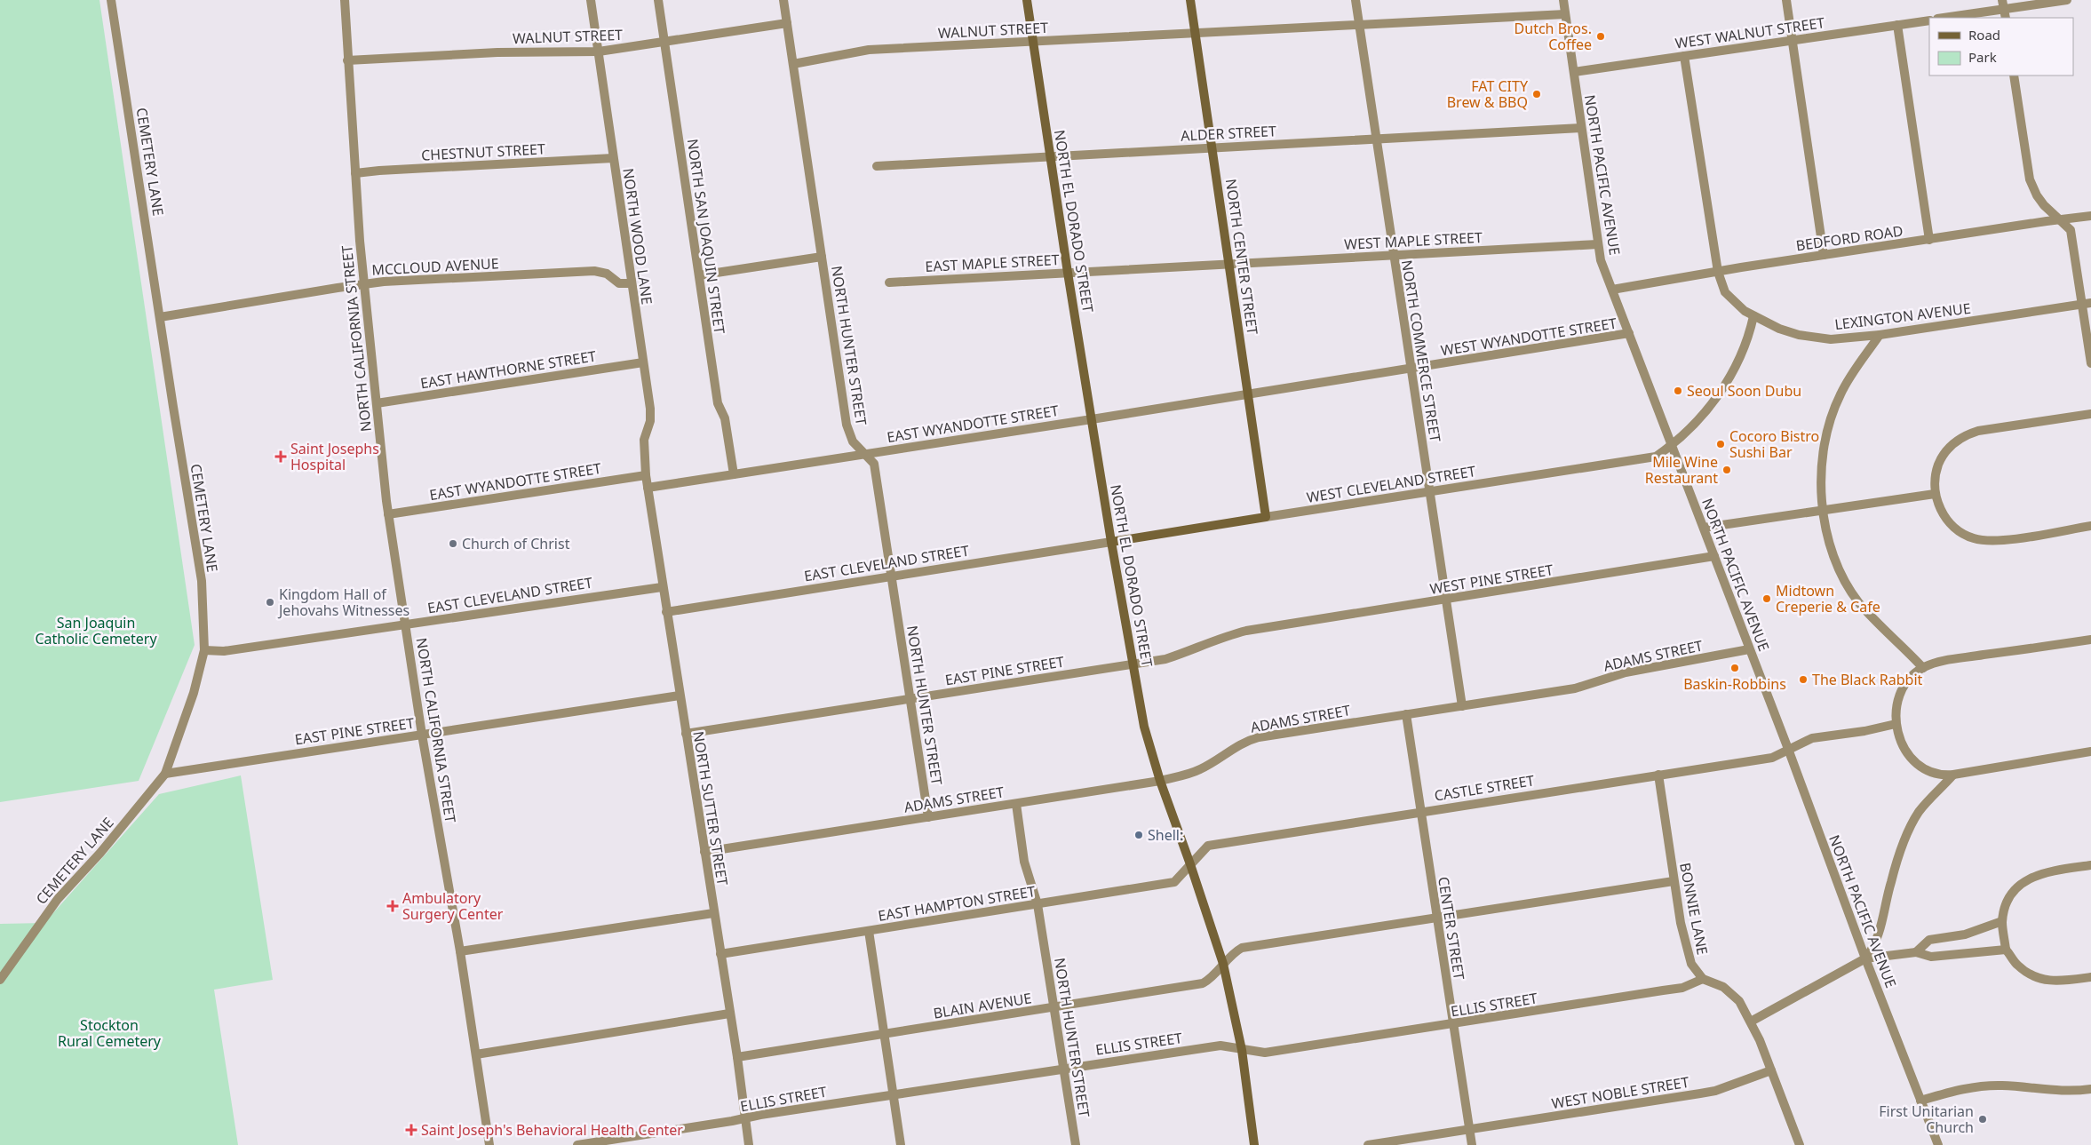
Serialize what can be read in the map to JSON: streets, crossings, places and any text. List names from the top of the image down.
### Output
{
  "streets": {
    "main road": ["NORTH EL DORADO STREET", "NORTH CENTER STREET", "WEST CLEVELAND STREET"],
    "street": [
      "WALNUT STREET",
      "WEST WALNUT STREET",
      "ALDER STREET",
      "CHESTNUT STREET",
      "CEMETERY LANE",
      "NORTH PACIFIC AVENUE",
      "NORTH WOOD LANE",
      "NORTH SAN JOAQUIN STREET",
      "BEDFORD ROAD",
      "WEST MAPLE STREET",
      "EAST MAPLE STREET",
      "MCCLOUD AVENUE",
      "LEXINGTON AVENUE",
      "WEST WYANDOTTE STREET",
      "NORTH CALIFORNIA STREET",
      "NORTH HUNTER STREET",
      "NORTH COMMERCE STREET",
      "EAST HAWTHORNE STREET",
      "EAST WYANDOTTE STREET",
      "EAST CLEVELAND STREET",
      "WEST PINE STREET",
      "ADAMS STREET",
      "EAST PINE STREET",
      "CASTLE STREET",
      "NORTH SUTTER STREET",
      "EAST HAMPTON STREET",
      "BONNIE LANE",
      "CENTER STREET",
      "ELLIS STREET",
      "BLAIN AVENUE",
      "WEST NOBLE STREET"
    ]
  },
  "crossings": [
    ["WALNUT STREET", "NORTH EL DORADO STREET"],
    ["WALNUT STREET", "NORTH WOOD LANE"],
    ["WALNUT STREET", "NORTH SAN JOAQUIN STREET"],
    ["WALNUT STREET", "NORTH CENTER STREET"],
    ["WALNUT STREET", "NORTH CALIFORNIA STREET"],
    ["WALNUT STREET", "NORTH HUNTER STREET"],
    ["WEST WALNUT STREET", "NORTH PACIFIC AVENUE"],
    ["WEST WALNUT STREET", "LEXINGTON AVENUE"],
    ["ALDER STREET", "NORTH PACIFIC AVENUE"],
    ["ALDER STREET", "NORTH EL DORADO STREET"],
    ["ALDER STREET", "NORTH CENTER STREET"],
    ["ALDER STREET", "NORTH COMMERCE STREET"],
    ["CHESTNUT STREET", "NORTH WOOD LANE"],
    ["CHESTNUT STREET", "NORTH CALIFORNIA STREET"],
    ["CEMETERY LANE", "MCCLOUD AVENUE"],
    ["CEMETERY LANE", "EAST CLEVELAND STREET"],
    ["CEMETERY LANE", "EAST PINE STREET"],
    ["NORTH PACIFIC AVENUE", "BEDFORD ROAD"],
    ["NORTH PACIFIC AVENUE", "WEST MAPLE STREET"],
    ["NORTH PACIFIC AVENUE", "WEST WYANDOTTE STREET"],
    ["NORTH PACIFIC AVENUE", "WEST CLEVELAND STREET"],
    ["NORTH PACIFIC AVENUE", "WEST PINE STREET"],
    ["NORTH PACIFIC AVENUE", "ADAMS STREET"],
    ["NORTH PACIFIC AVENUE", "CASTLE STREET"],
    ["NORTH EL DORADO STREET", "EAST MAPLE STREET"],
    ["NORTH EL DORADO STREET", "EAST WYANDOTTE STREET"],
    ["NORTH EL DORADO STREET", "WEST CLEVELAND STREET"],
    ["NORTH EL DORADO STREET", "EAST CLEVELAND STREET"],
    ["NORTH EL DORADO STREET", "ADAMS STREET"],
    ["NORTH EL DORADO STREET", "EAST PINE STREET"],
    ["NORTH EL DORADO STREET", "CASTLE STREET"],
    ["NORTH EL DORADO STREET", "EAST HAMPTON STREET"],
    ["NORTH EL DORADO STREET", "ELLIS STREET"],
    ["NORTH EL DORADO STREET", "BLAIN AVENUE"],
    ["NORTH WOOD LANE", "MCCLOUD AVENUE"],
    ["NORTH WOOD LANE", "EAST HAWTHORNE STREET"],
    ["NORTH WOOD LANE", "EAST WYANDOTTE STREET"],
    ["NORTH WOOD LANE", "NORTH SUTTER STREET"],
    ["NORTH SAN JOAQUIN STREET", "EAST WYANDOTTE STREET"],
    ["BEDFORD ROAD", "LEXINGTON AVENUE"],
    ["WEST MAPLE STREET", "NORTH CENTER STREET"],
    ["WEST MAPLE STREET", "EAST MAPLE STREET"],
    ["WEST MAPLE STREET", "NORTH COMMERCE STREET"],
    ["NORTH CENTER STREET", "EAST MAPLE STREET"],
    ["NORTH CENTER STREET", "WEST WYANDOTTE STREET"],
    ["NORTH CENTER STREET", "EAST WYANDOTTE STREET"],
    ["NORTH CENTER STREET", "WEST CLEVELAND STREET"],
    ["MCCLOUD AVENUE", "NORTH CALIFORNIA STREET"],
    ["LEXINGTON AVENUE", "WEST CLEVELAND STREET"],
    ["WEST WYANDOTTE STREET", "NORTH COMMERCE STREET"],
    ["WEST WYANDOTTE STREET", "EAST WYANDOTTE STREET"],
    ["NORTH CALIFORNIA STREET", "EAST HAWTHORNE STREET"],
    ["NORTH CALIFORNIA STREET", "EAST WYANDOTTE STREET"],
    ["NORTH CALIFORNIA STREET", "EAST CLEVELAND STREET"],
    ["NORTH CALIFORNIA STREET", "EAST PINE STREET"],
    ["NORTH HUNTER STREET", "EAST WYANDOTTE STREET"],
    ["NORTH HUNTER STREET", "EAST CLEVELAND STREET"],
    ["NORTH HUNTER STREET", "ADAMS STREET"],
    ["NORTH HUNTER STREET", "EAST PINE STREET"],
    ["NORTH HUNTER STREET", "EAST HAMPTON STREET"],
    ["NORTH HUNTER STREET", "ELLIS STREET"],
    ["NORTH HUNTER STREET", "BLAIN AVENUE"],
    ["NORTH COMMERCE STREET", "WEST CLEVELAND STREET"],
    ["NORTH COMMERCE STREET", "WEST PINE STREET"],
    ["NORTH COMMERCE STREET", "ADAMS STREET"],
    ["EAST WYANDOTTE STREET", "NORTH SUTTER STREET"],
    ["WEST CLEVELAND STREET", "EAST CLEVELAND STREET"],
    ["EAST CLEVELAND STREET", "NORTH SUTTER STREET"],
    ["WEST PINE STREET", "EAST PINE STREET"],
    ["ADAMS STREET", "NORTH SUTTER STREET"],
    ["ADAMS STREET", "CENTER STREET"],
    ["EAST PINE STREET", "NORTH SUTTER STREET"],
    ["CASTLE STREET", "EAST HAMPTON STREET"],
    ["CASTLE STREET", "BONNIE LANE"],
    ["CASTLE STREET", "CENTER STREET"],
    ["NORTH SUTTER STREET", "EAST HAMPTON STREET"],
    ["NORTH SUTTER STREET", "ELLIS STREET"],
    ["NORTH SUTTER STREET", "BLAIN AVENUE"],
    ["BONNIE LANE", "ELLIS STREET"],
    ["BONNIE LANE", "BLAIN AVENUE"],
    ["CENTER STREET", "ELLIS STREET"],
    ["CENTER STREET", "BLAIN AVENUE"],
    ["CENTER STREET", "WEST NOBLE STREET"]
  ],
  "parks": ["San Joaquin Catholic Cemetery", "Stockton Rural Cemetery"],
  "places": {
    "other": [
      "Dutch Bros. Coffee",
      "FAT CITY Brew & BBQ",
      "Seoul Soon Dubu",
      "Cocoro Bistro Sushi Bar",
      "Mile Wine Restaurant",
      "Church of Christ",
      "Midtown Creperie & Cafe",
      "Kingdom Hall of Jehovahs Witnesses",
      "Baskin-Robbins",
      "The Black Rabbit",
      "Shell:",
      "First Unitarian Church"
    ],
    "health": ["Saint Josephs Hospital", "Ambulatory Surgery Center", "Saint Joseph's Behavioral Health Center"]
  },
  "legend": ["Road", "Park"]
}
